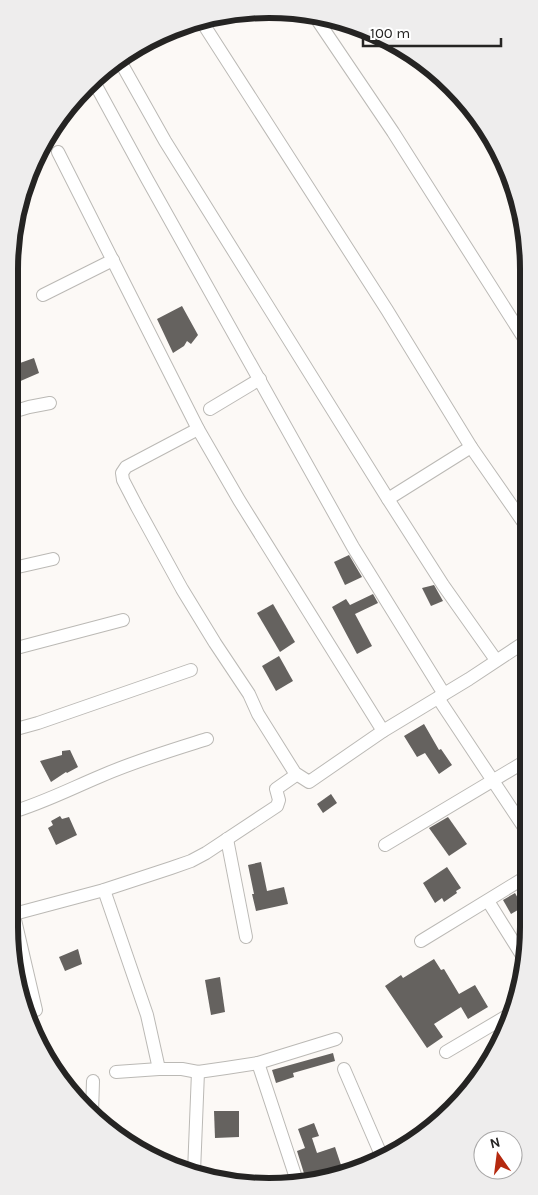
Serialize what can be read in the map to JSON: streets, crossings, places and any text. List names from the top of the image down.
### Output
{
  "scale_bar": "100 m",
  "north": "top"
}
